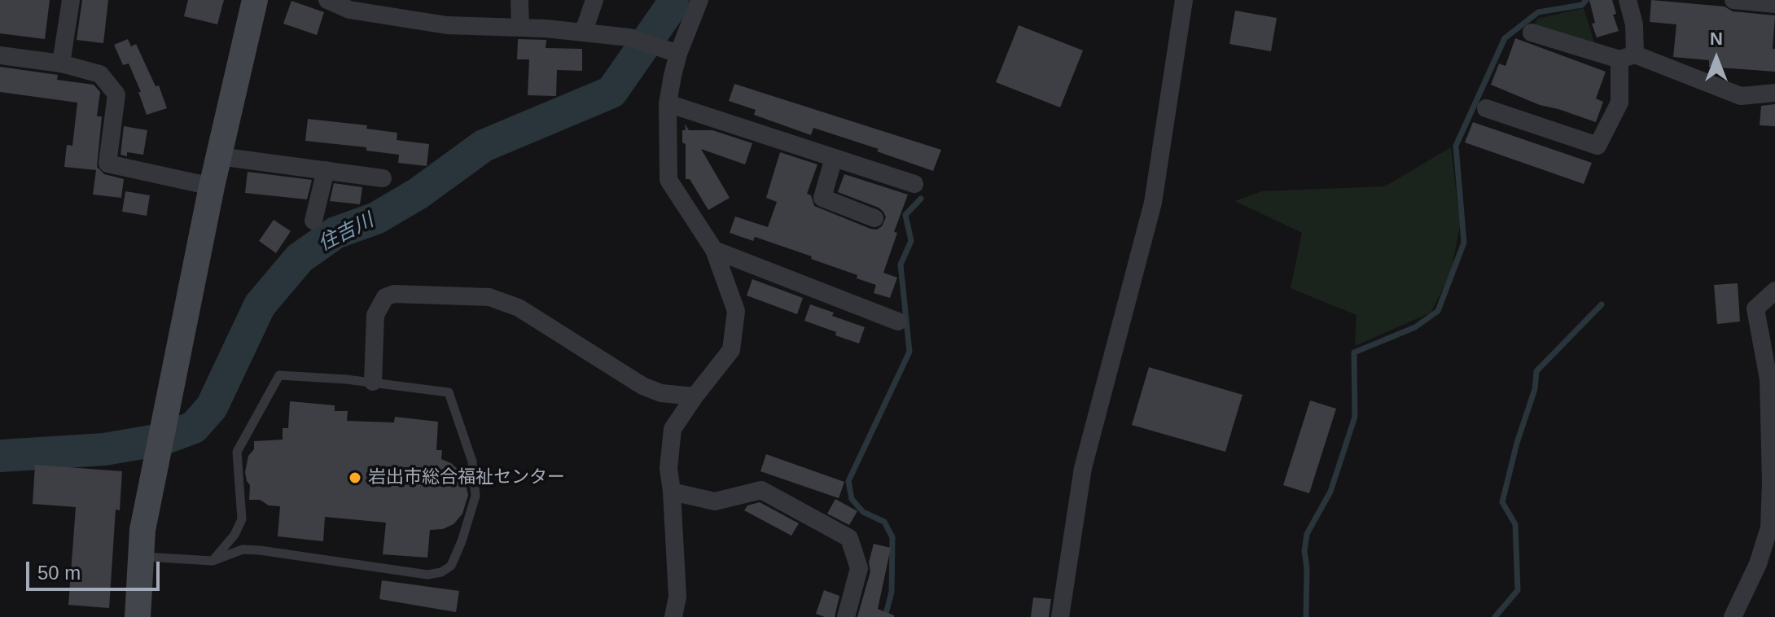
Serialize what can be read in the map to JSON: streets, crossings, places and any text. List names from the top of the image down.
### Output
{
  "water": ["住吉川"],
  "places": ["岩出市総合福祉センター"],
  "scale_bar": "50 m",
  "north": "top"
}
